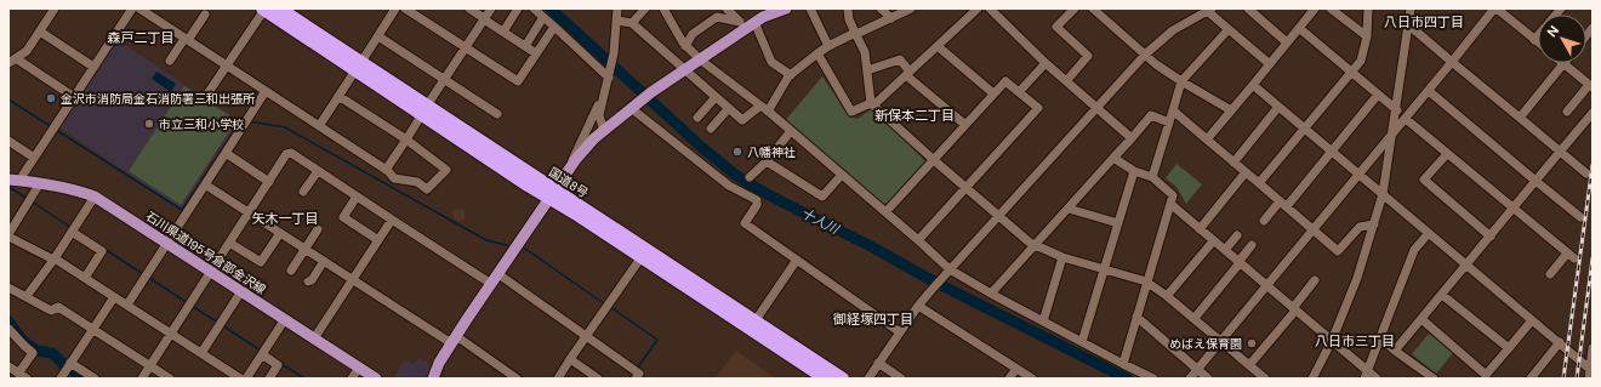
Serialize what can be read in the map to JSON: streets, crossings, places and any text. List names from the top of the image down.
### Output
{
  "streets": {
    "highway": ["国道8号"],
    "main road": ["石川県道195号倉部金沢線"]
  },
  "districts": [
    "八日市四丁目",
    "森戸二丁目",
    "新保本二丁目",
    "矢木一丁目",
    "御経塚四丁目",
    "八日市三丁目"
  ],
  "water": ["十人川"],
  "places": [
    "金沢市消防局金石消防署三和出張所",
    "市立三和小学校",
    "八幡神社",
    "めばえ保育園"
  ],
  "north": "top left"
}
